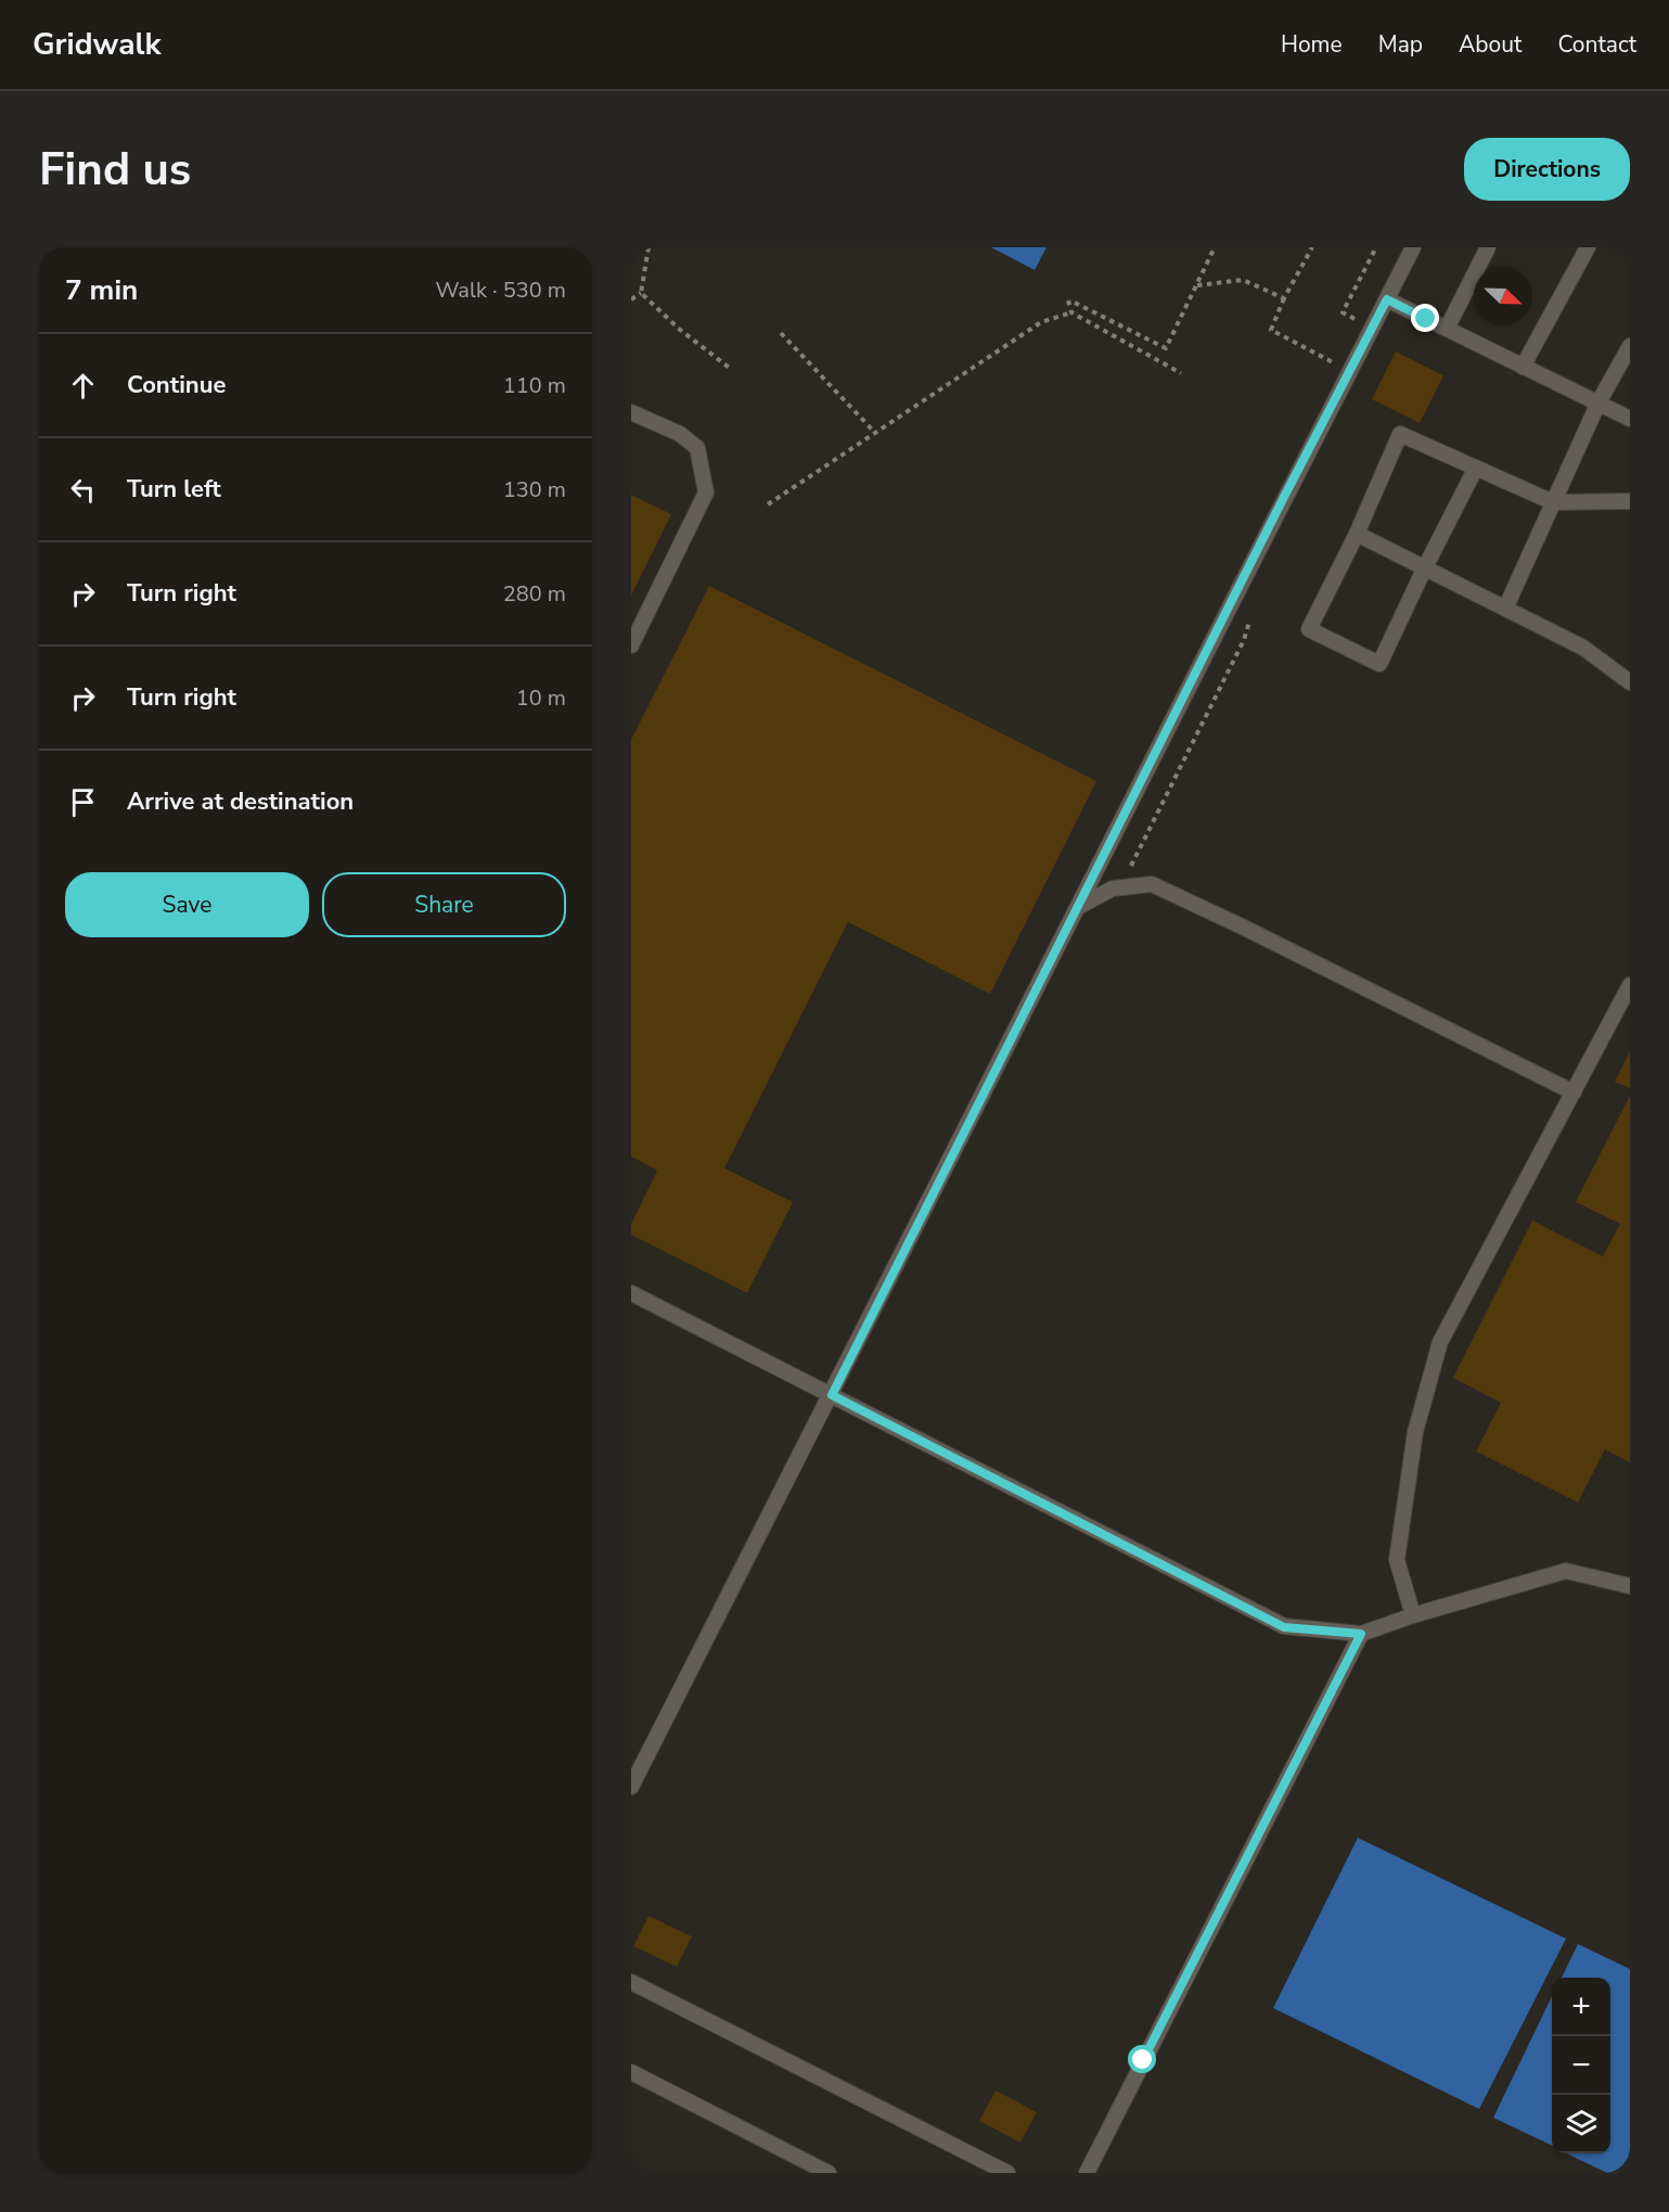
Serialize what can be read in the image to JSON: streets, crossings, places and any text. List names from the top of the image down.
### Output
{
  "north": "bottom right",
  "page": {
    "header": "Gridwalk",
    "nav": [
      "Home",
      "Map",
      "About",
      "Contact"
    ],
    "buttons": [
      "Directions",
      ["Save", "Share"]
    ],
    "title": "Find us",
    "heading": ["7 min", "Walk · 530 m"],
    "list": [
      ["Continue", "110 m"],
      ["Turn left", "130 m"],
      ["Turn right", "280 m"],
      ["Turn right", "10 m"],
      "Arrive at destination"
    ],
    "map_buttons": ["+", "−"]
  }
}
